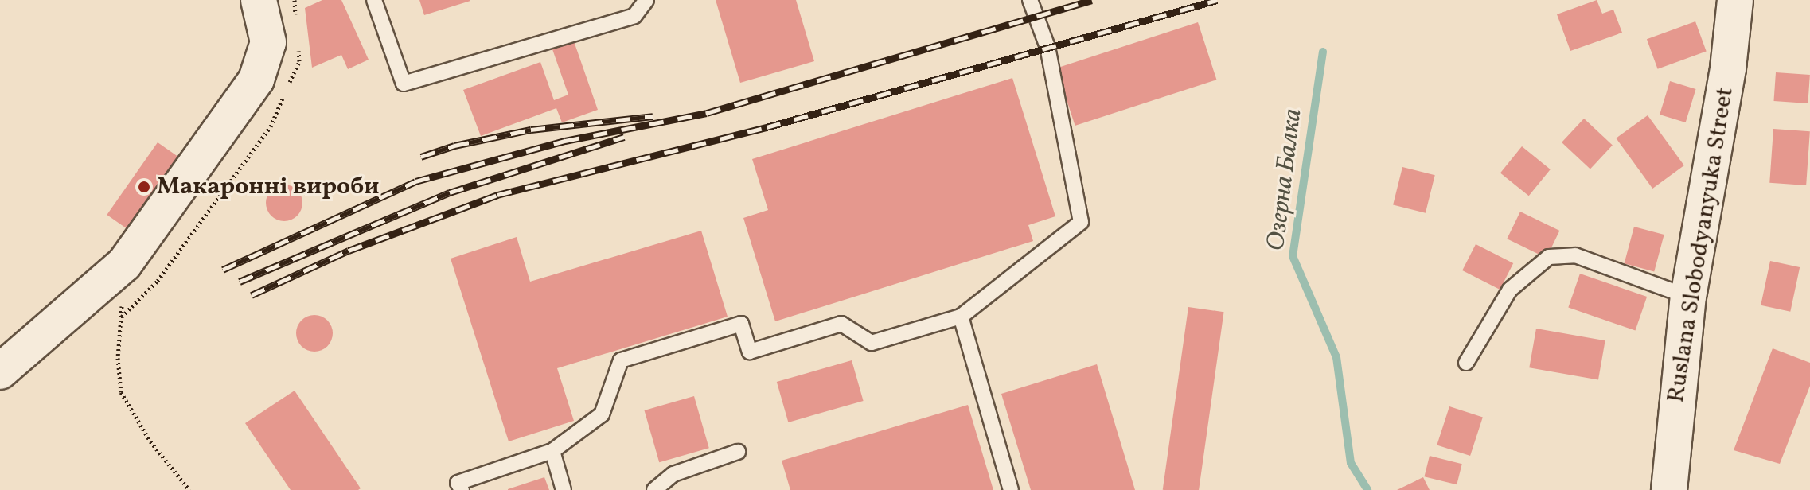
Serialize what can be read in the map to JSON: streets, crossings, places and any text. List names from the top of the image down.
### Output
{
  "streets": {
    "main road": ["Ruslana Slobodyanyuka Street"]
  },
  "water": ["Озерна Балка"],
  "places": ["Макаронні вироби"]
}
